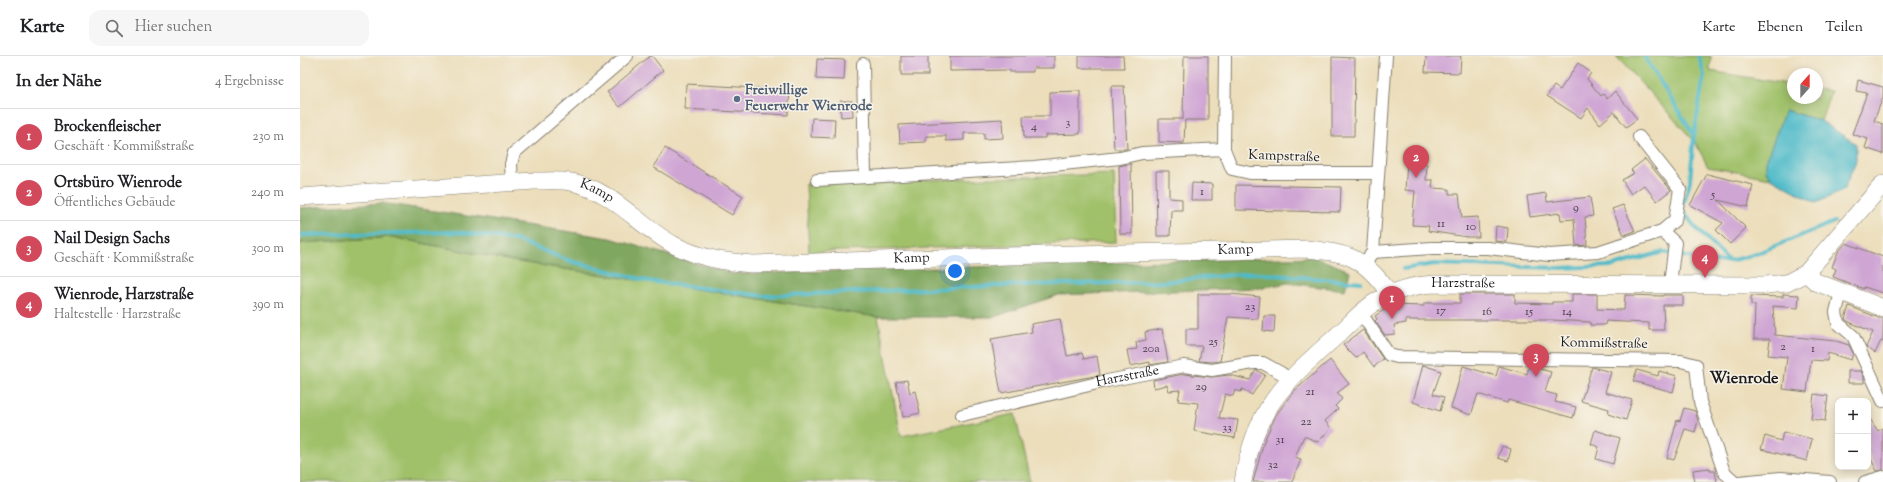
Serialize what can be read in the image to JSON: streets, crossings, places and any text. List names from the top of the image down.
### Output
{
  "streets": {
    "street": [
      "Kampstraße",
      "Kamp",
      "Harzstraße",
      "Kommißstraße"
    ]
  },
  "crossings": [
    ["Kamp", "Harzstraße"],
    ["Harzstraße", "Kommißstraße"]
  ],
  "districts": ["Wienrode"],
  "places": ["Freiwillige Feuerwehr Wienrode"],
  "house_numbers": [
    "3",
    "4",
    "1",
    "5",
    "9",
    "11",
    "10",
    "23",
    "17",
    "16",
    "15",
    "14",
    "25",
    "2",
    "20a",
    "1",
    "29",
    "21",
    "22",
    "33",
    "31",
    "32"
  ],
  "north": "top",
  "page": {
    "header": "Karte",
    "search": "Hier suchen",
    "nav": ["Karte", "Ebenen", "Teilen"],
    "heading": ["In der Nähe", "4 Ergebnisse"],
    "list": [
      {
        "mark": "1",
        "name": "Brockenfleischer",
        "note": "Geschäft · Kommißstraße",
        "value": "230 m"
      },
      {
        "mark": "2",
        "name": "Ortsbüro Wienrode",
        "note": "Öffentliches Gebäude",
        "value": "240 m"
      },
      {
        "mark": "3",
        "name": "Nail Design Sachs",
        "note": "Geschäft · Kommißstraße",
        "value": "300 m"
      },
      {
        "mark": "4",
        "name": "Wienrode, Harzstraße",
        "note": "Haltestelle · Harzstraße",
        "value": "390 m"
      }
    ],
    "pins": [
      "2",
      "4",
      "1",
      "3"
    ],
    "map_buttons": ["+", "−"]
  }
}
